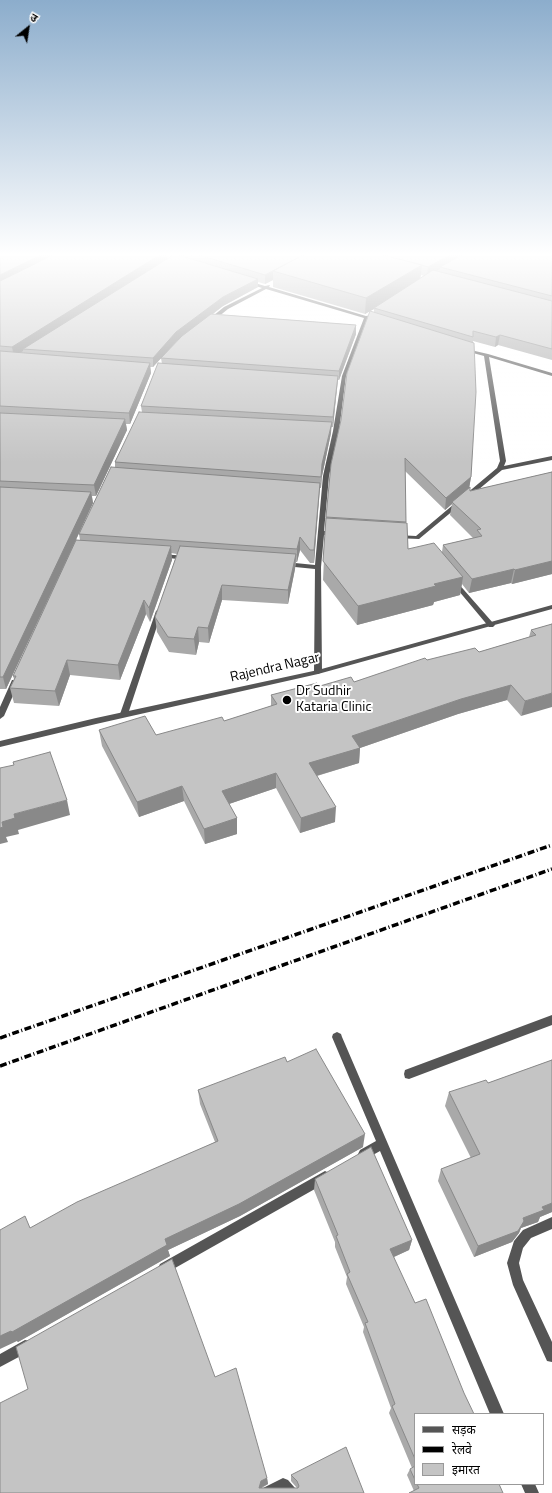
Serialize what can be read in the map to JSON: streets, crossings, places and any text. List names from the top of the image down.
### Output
{
  "streets": {
    "street": ["Rajendra Nagar"]
  },
  "places": ["Dr Sudhir Kataria Clinic"],
  "legend": ["सड़क", "रेलवे", "इमारत"],
  "north": "top right"
}
